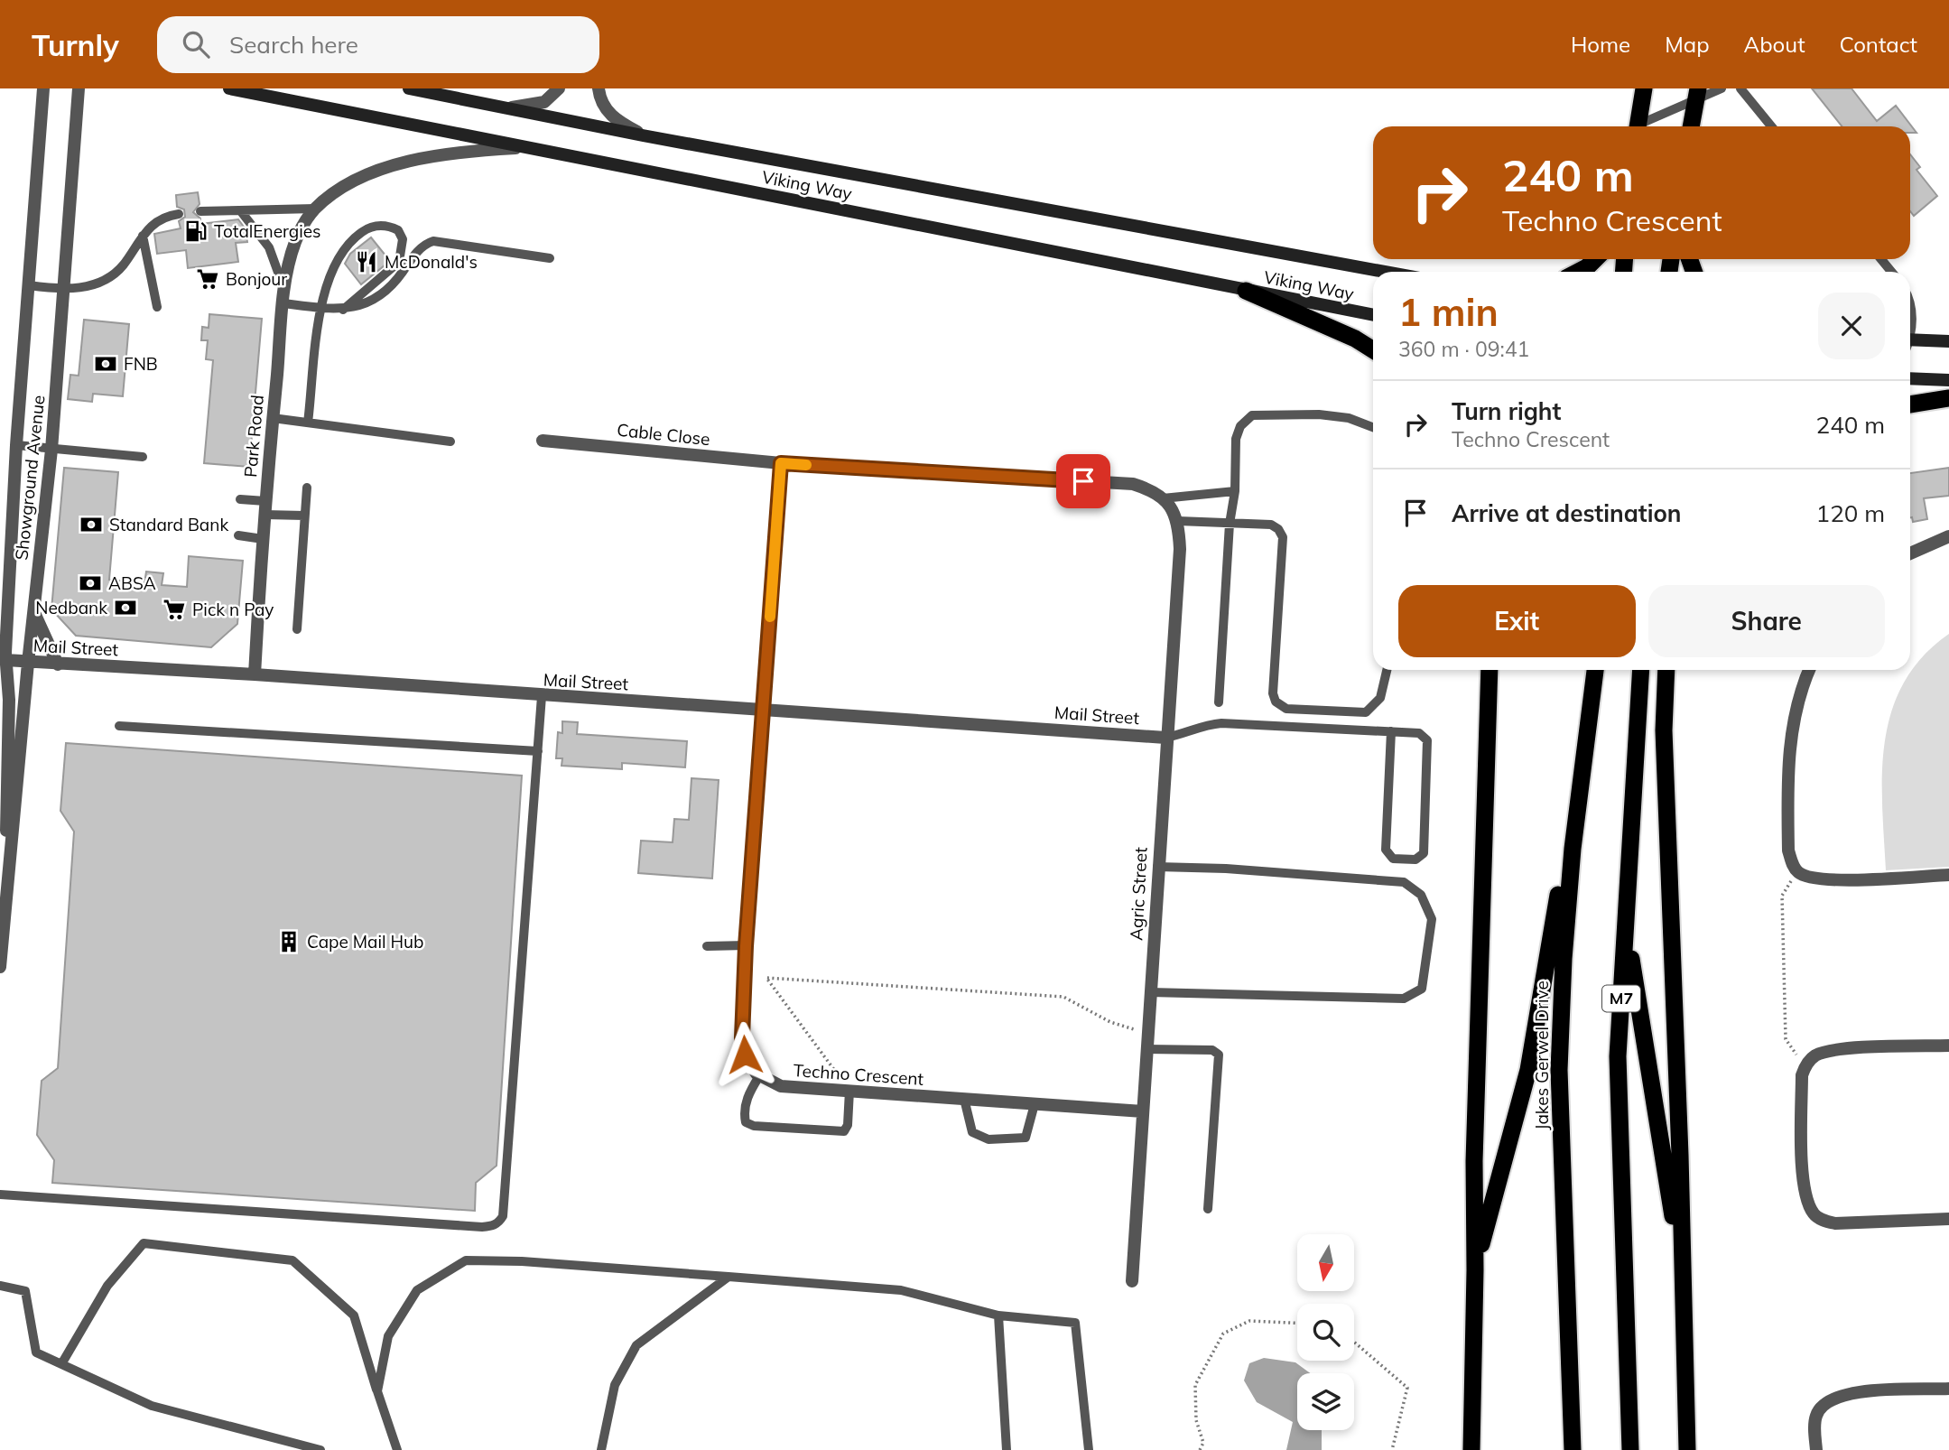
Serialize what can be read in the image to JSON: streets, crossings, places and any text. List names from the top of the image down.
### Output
{
  "streets": {
    "highway": ["M7", "Jakes Gerwel Drive"],
    "main road": ["Viking Way"],
    "street": [
      "Cable Close",
      "Park Road",
      "Showground Avenue",
      "Mail Street",
      "Agric Street",
      "Techno Crescent"
    ]
  },
  "crossings": [
    ["Park Road", "Mail Street"],
    ["Showground Avenue", "Mail Street"],
    ["Mail Street", "Agric Street"],
    ["Agric Street", "Techno Crescent"]
  ],
  "places": {
    "fuel station": ["TotalEnergies"],
    "restaurant": ["McDonald's"],
    "supermarket": ["Bonjour", "Pick n Pay"],
    "bank": [
      "FNB",
      "Standard Bank",
      "ABSA",
      "Nedbank"
    ],
    "building": ["Cape Mail Hub"]
  },
  "north": "bottom",
  "page": {
    "header": "Turnly",
    "search": "Search here",
    "nav": [
      "Home",
      "Map",
      "About",
      "Contact"
    ],
    "turn": ["240 m", "Techno Crescent"],
    "heading": ["1 min", "360 m · 09:41"],
    "list": [
      {
        "name": "Turn right",
        "note": "Techno Crescent",
        "value": "240 m"
      },
      {
        "name": "Arrive at destination",
        "value": "120 m"
      }
    ],
    "buttons": ["Exit", "Share"]
  }
}
